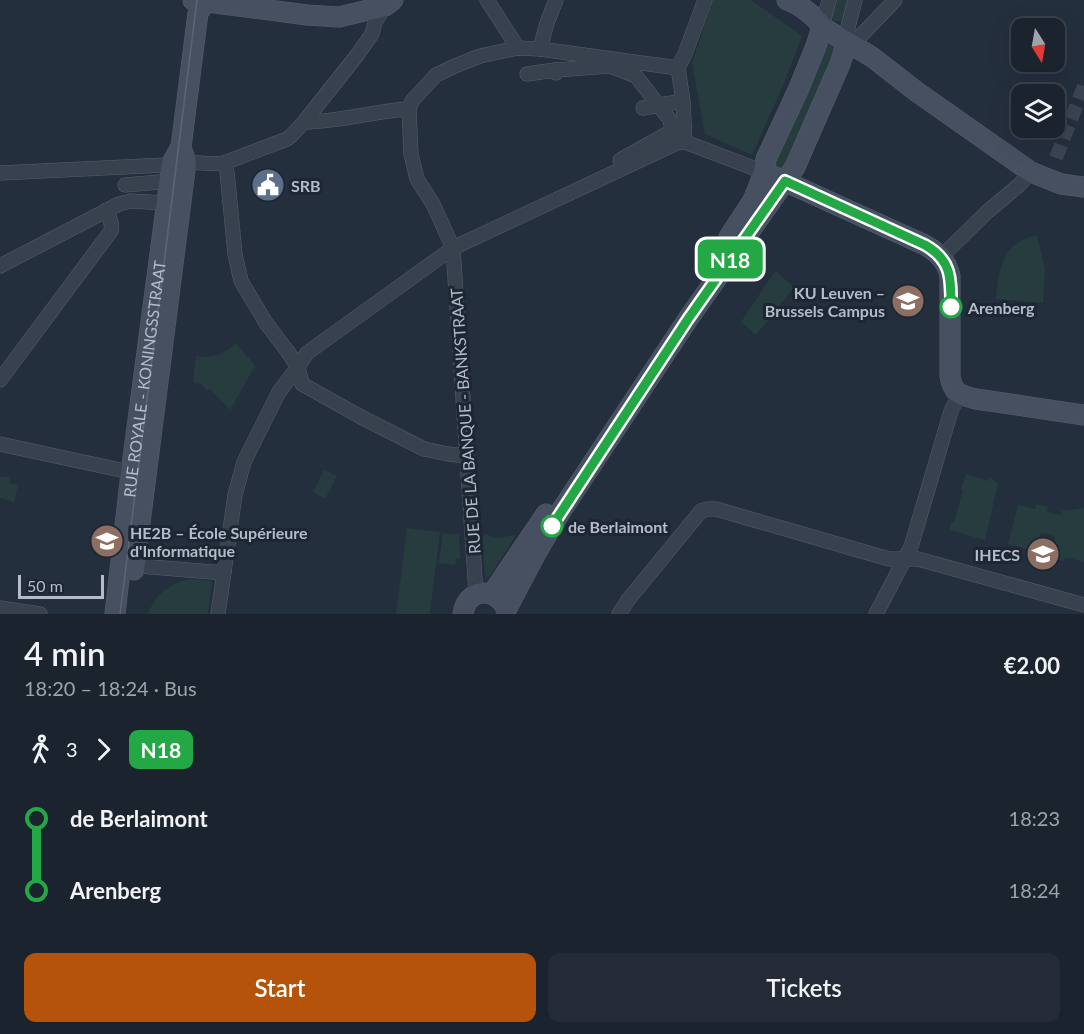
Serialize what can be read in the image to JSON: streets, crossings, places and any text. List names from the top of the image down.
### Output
{
  "streets": {
    "street": ["RUE ROYALE - KONINGSSTRAAT", "RUE DE LA BANQUE - BANKSTRAAT"]
  },
  "places": {
    "public building": ["SRB"],
    "school or university": ["KU Leuven – Brussels Campus", "HE2B – École Supérieure d'Informatique", "IHECS"],
    "other": ["Arenberg", "de Berlaimont"]
  },
  "lines": ["bus line N18"],
  "scale_bar": "50 m",
  "north": "bottom",
  "page": {
    "on_map": "N18",
    "scale": "50 m",
    "heading": ["4 min", "18:20 – 18:24 · Bus", "€2.00"],
    "legs": ["3", "N18"],
    "list": [
      {
        "name": "de Berlaimont",
        "value": "18:23"
      },
      {
        "name": "Arenberg",
        "value": "18:24"
      }
    ],
    "buttons": ["Start", "Tickets"]
  }
}
